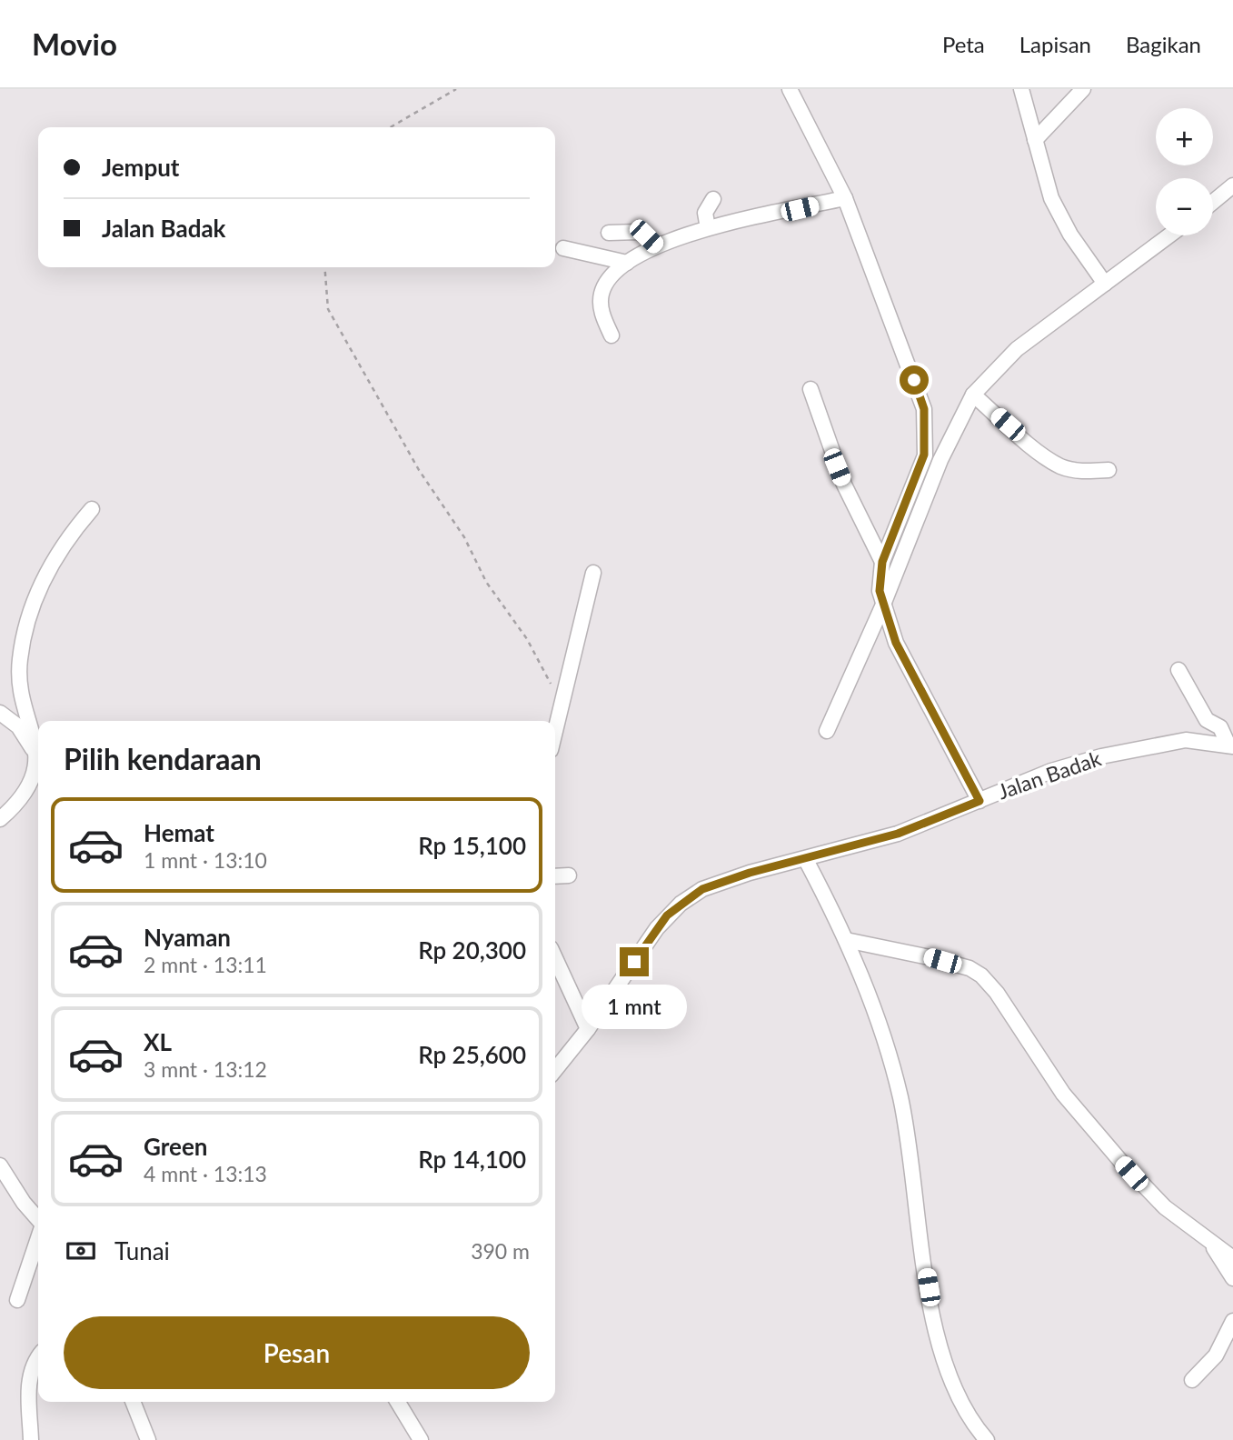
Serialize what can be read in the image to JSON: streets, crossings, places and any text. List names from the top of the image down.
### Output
{
  "streets": {
    "street": ["Jalan Badak"]
  },
  "page": {
    "header": "Movio",
    "nav": ["Peta", "Lapisan", "Bagikan"],
    "map_buttons": ["+", "−"],
    "banner": ["Jemput", "Jalan Badak"],
    "heading": "Pilih kendaraan",
    "list": [
      {
        "name": "Hemat",
        "note": "1 mnt · 13:10",
        "value": "Rp 15,100"
      },
      {
        "name": "Nyaman",
        "note": "2 mnt · 13:11",
        "value": "Rp 20,300"
      },
      {
        "name": "XL",
        "note": "3 mnt · 13:12",
        "value": "Rp 25,600"
      },
      {
        "name": "Green",
        "note": "4 mnt · 13:13",
        "value": "Rp 14,100"
      }
    ],
    "bubble": "1 mnt",
    "pay": ["Tunai", "390 m"],
    "buttons": "Pesan"
  }
}
